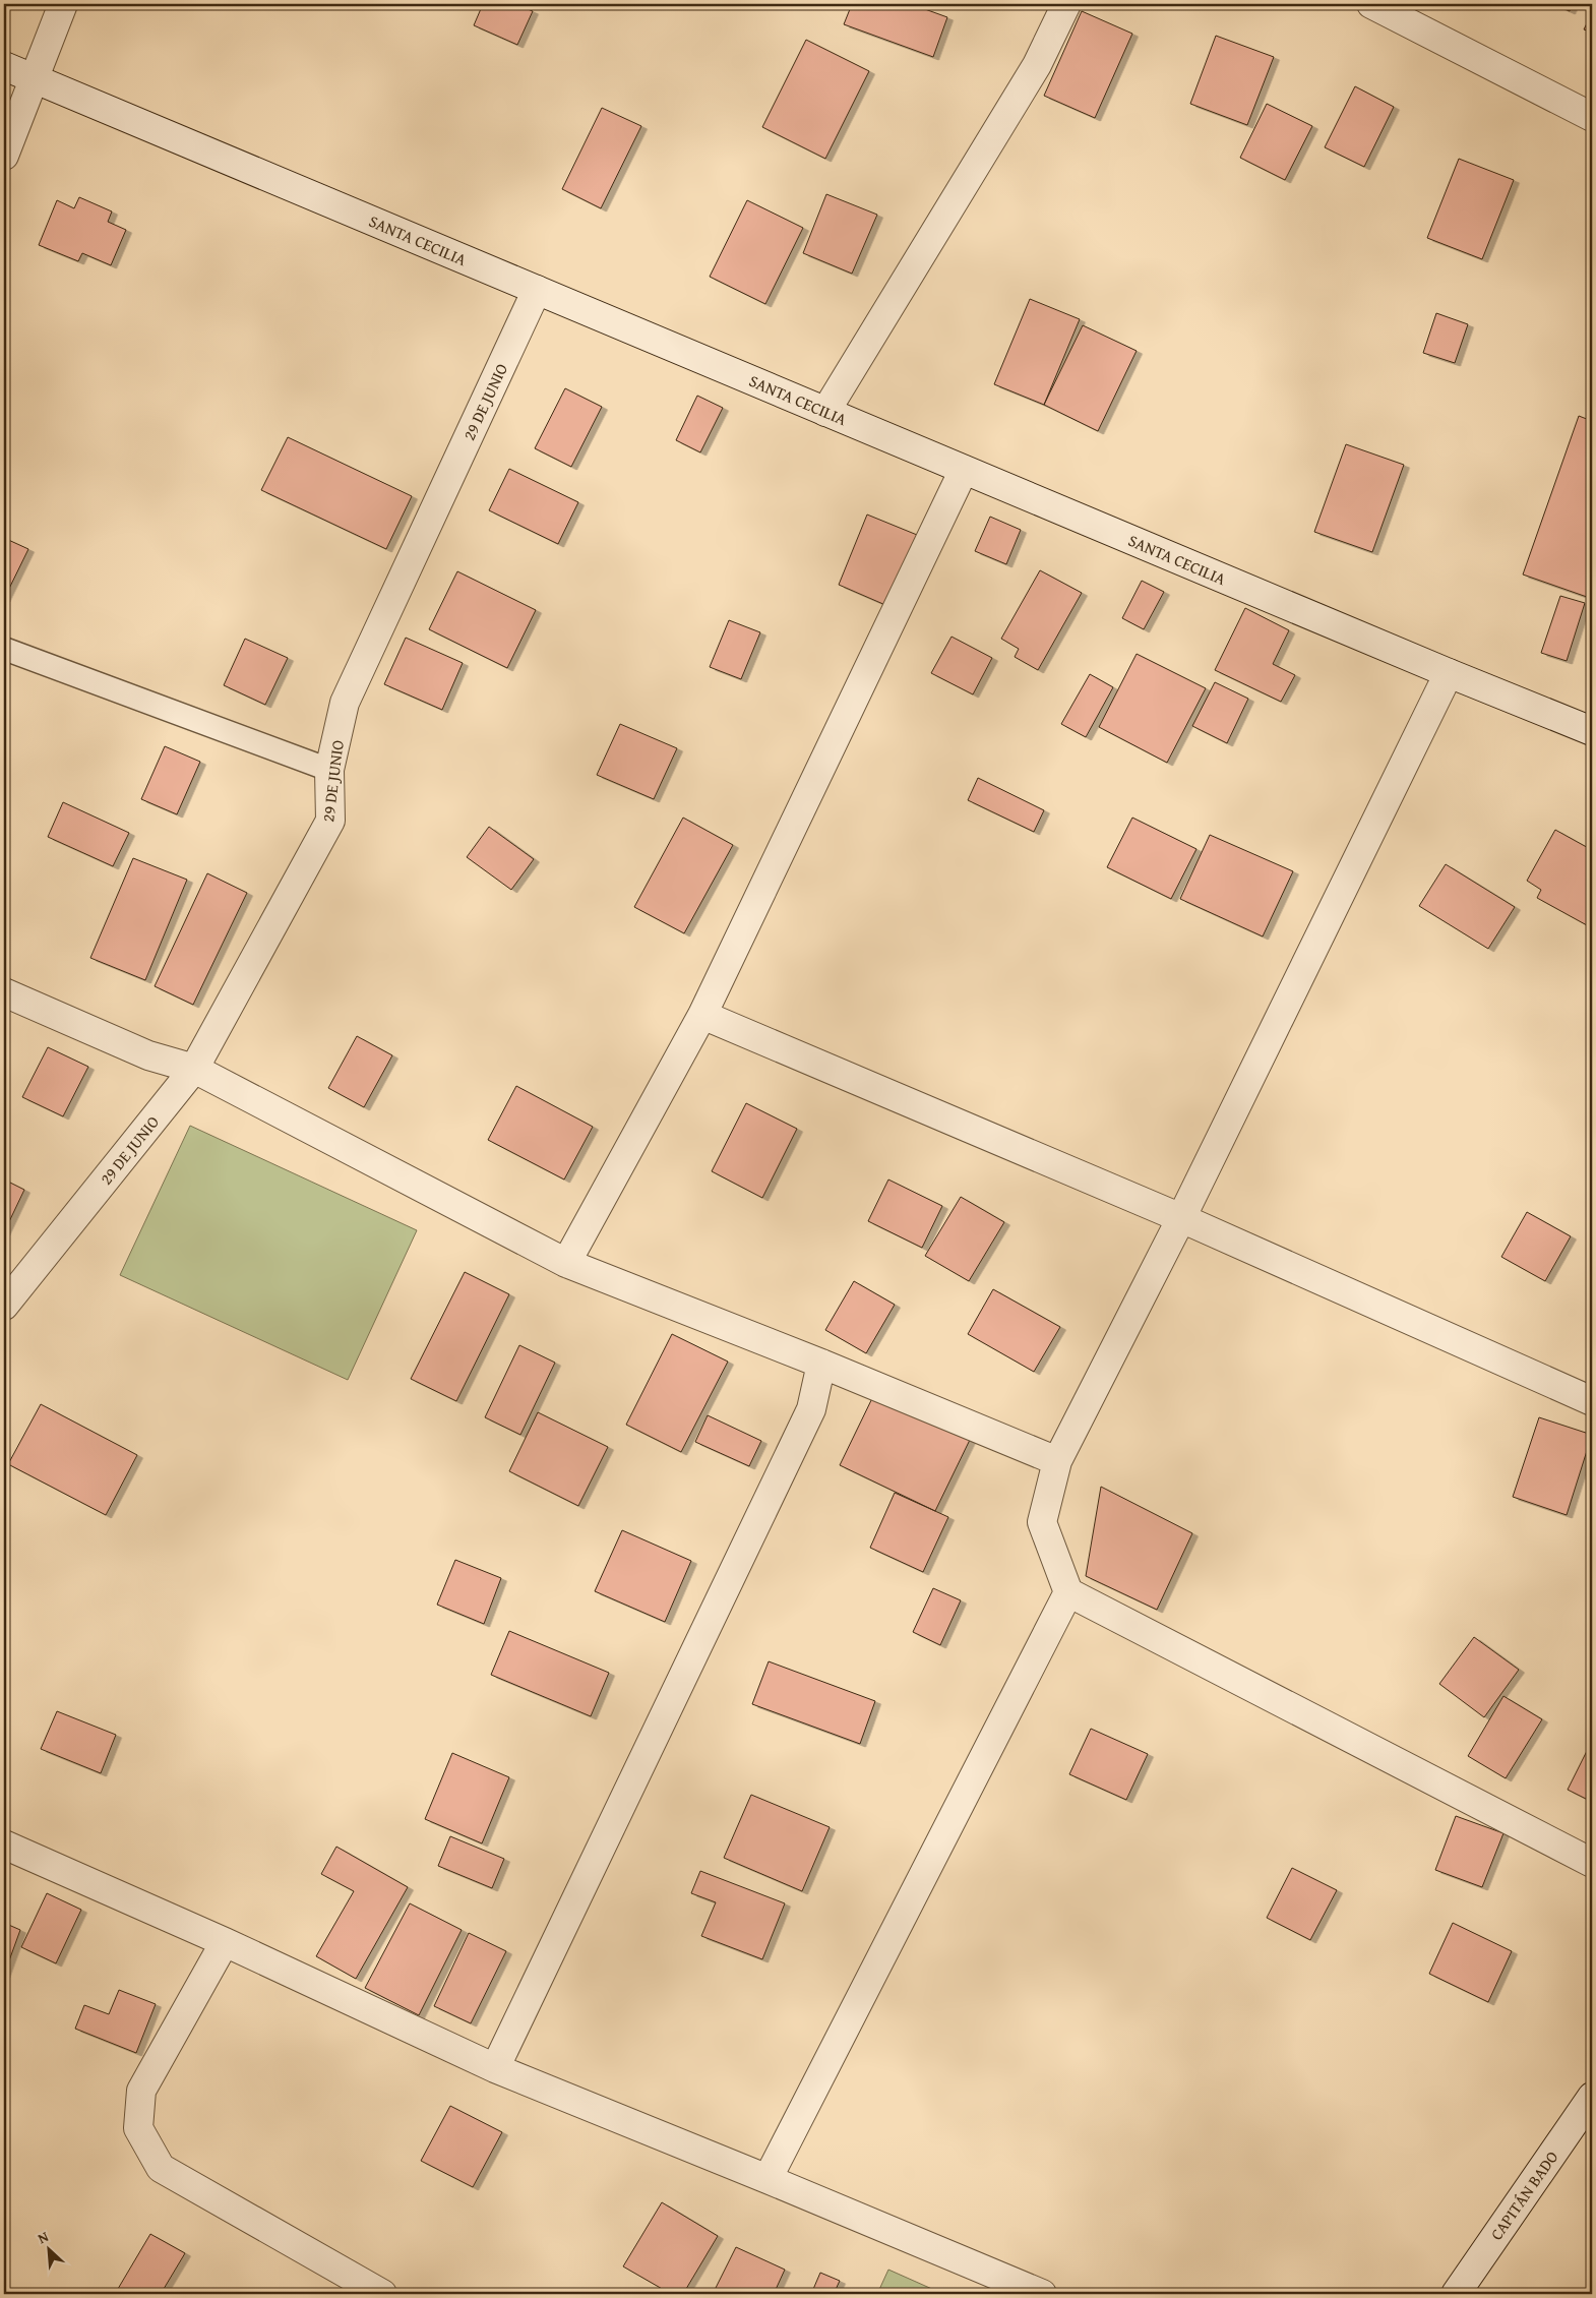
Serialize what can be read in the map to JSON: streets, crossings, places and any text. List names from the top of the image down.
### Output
{
  "streets": {
    "street": ["SANTA CECILIA", "29 DE JUNIO", "CAPITÁN BADO"]
  },
  "crossings": [
    ["SANTA CECILIA", "29 DE JUNIO"]
  ],
  "north": "top left"
}
